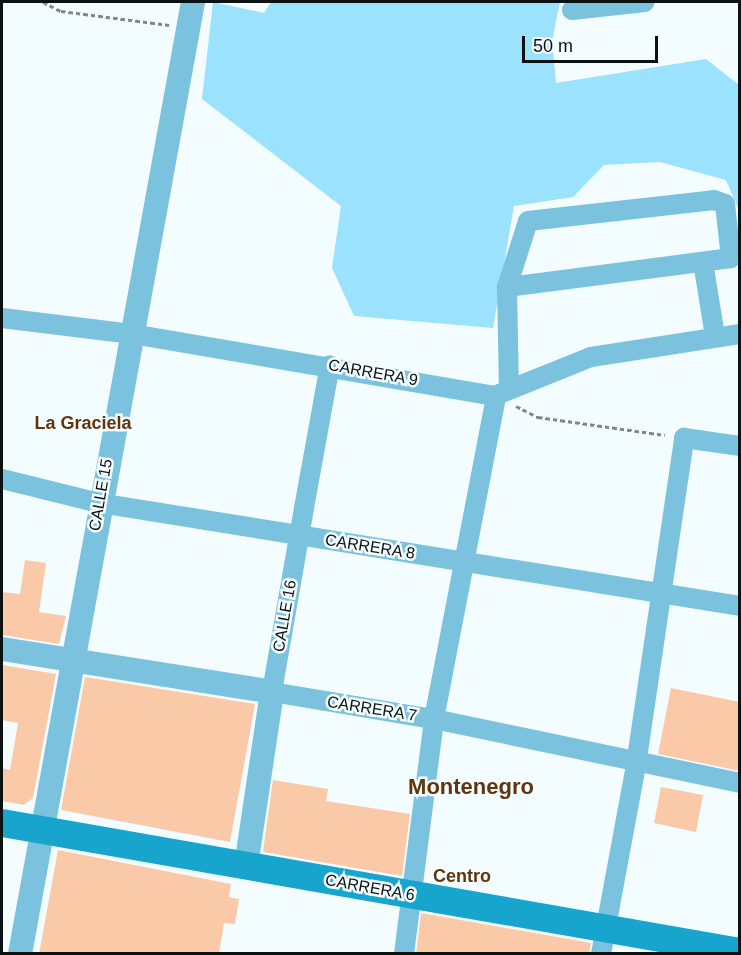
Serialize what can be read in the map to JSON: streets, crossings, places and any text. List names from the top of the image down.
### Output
{
  "streets": {
    "main road": ["CARRERA 6"],
    "street": [
      "CARRERA 9",
      "CALLE 15",
      "CARRERA 8",
      "CALLE 16",
      "CARRERA 7"
    ]
  },
  "crossings": [
    ["CARRERA 9", "CALLE 15"],
    ["CARRERA 9", "CALLE 16"],
    ["CALLE 15", "CARRERA 8"],
    ["CALLE 15", "CARRERA 7"],
    ["CALLE 15", "CARRERA 6"],
    ["CALLE 16", "CARRERA 7"],
    ["CALLE 16", "CARRERA 6"]
  ],
  "districts": ["La Graciela", "Montenegro", "Centro"],
  "scale_bar": "50 m"
}
